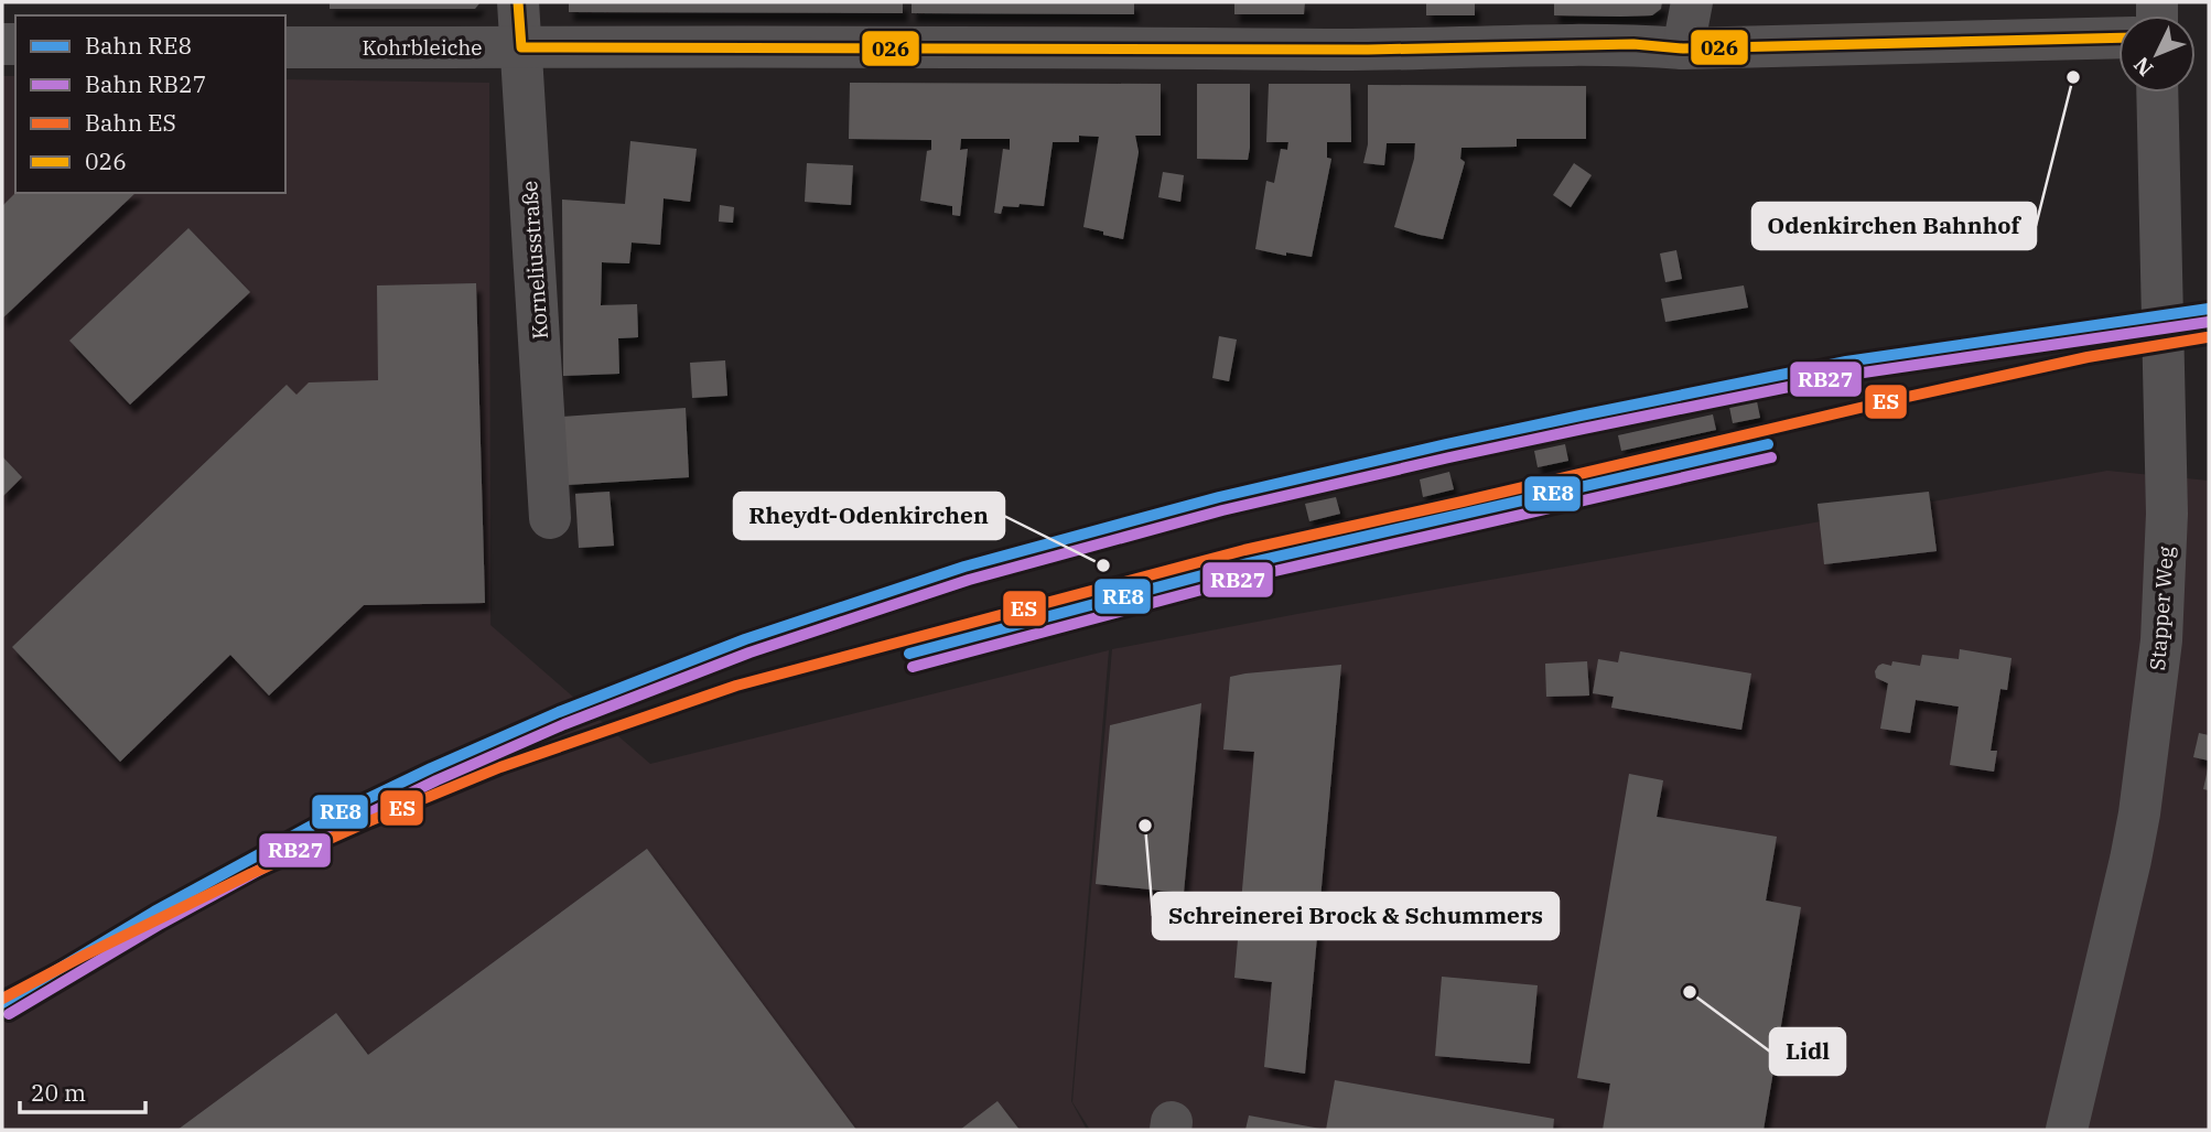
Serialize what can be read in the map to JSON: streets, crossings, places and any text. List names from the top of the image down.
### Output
{
  "streets": {
    "street": ["Kohrbleiche", "Korneliusstraße", "Stapper Weg"]
  },
  "crossings": [
    ["Kohrbleiche", "Korneliusstraße"]
  ],
  "places": [
    "Odenkirchen Bahnhof",
    "Rheydt-Odenkirchen",
    "Schreinerei Brock & Schummers",
    "Lidl"
  ],
  "lines": [
    "transit line 026",
    "rail line RE8",
    "rail line RB27",
    "rail line ES"
  ],
  "legend": [
    "Bahn RE8",
    "Bahn RB27",
    "Bahn ES",
    "026"
  ],
  "scale_bar": "20 m",
  "north": "bottom left"
}
